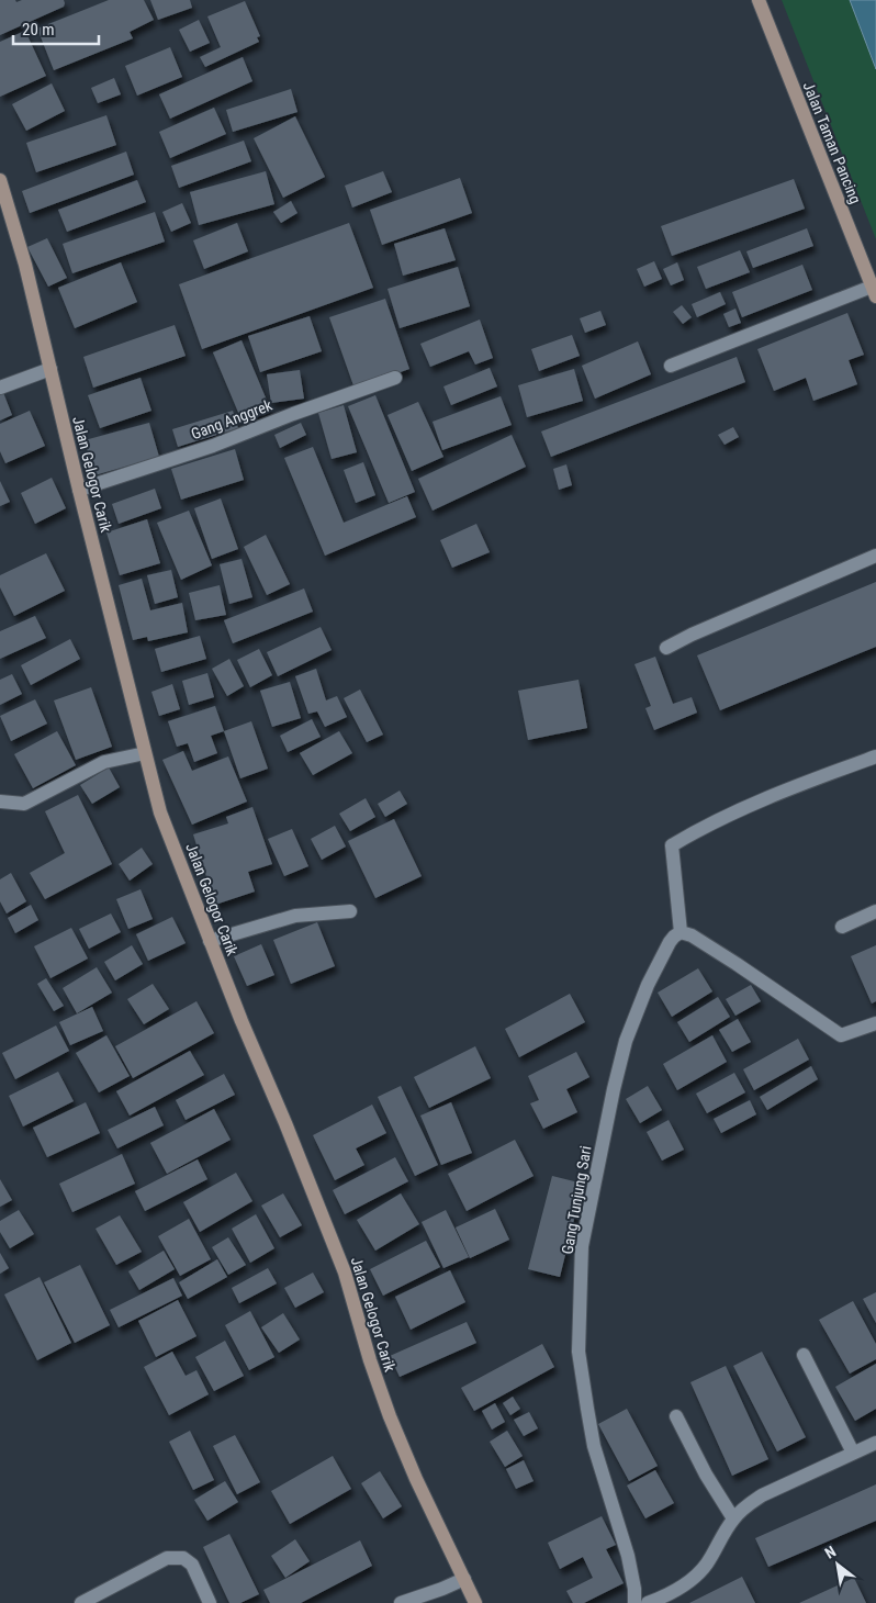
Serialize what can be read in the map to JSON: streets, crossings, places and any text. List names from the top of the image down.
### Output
{
  "streets": {
    "street": [
      "Jalan Taman Pancing",
      "Gang Anggrek",
      "Jalan Gelogor Carik",
      "Gang Tunjung Sari"
    ]
  },
  "crossings": [
    ["Gang Anggrek", "Jalan Gelogor Carik"]
  ],
  "scale_bar": "20 m",
  "north": "top left"
}
